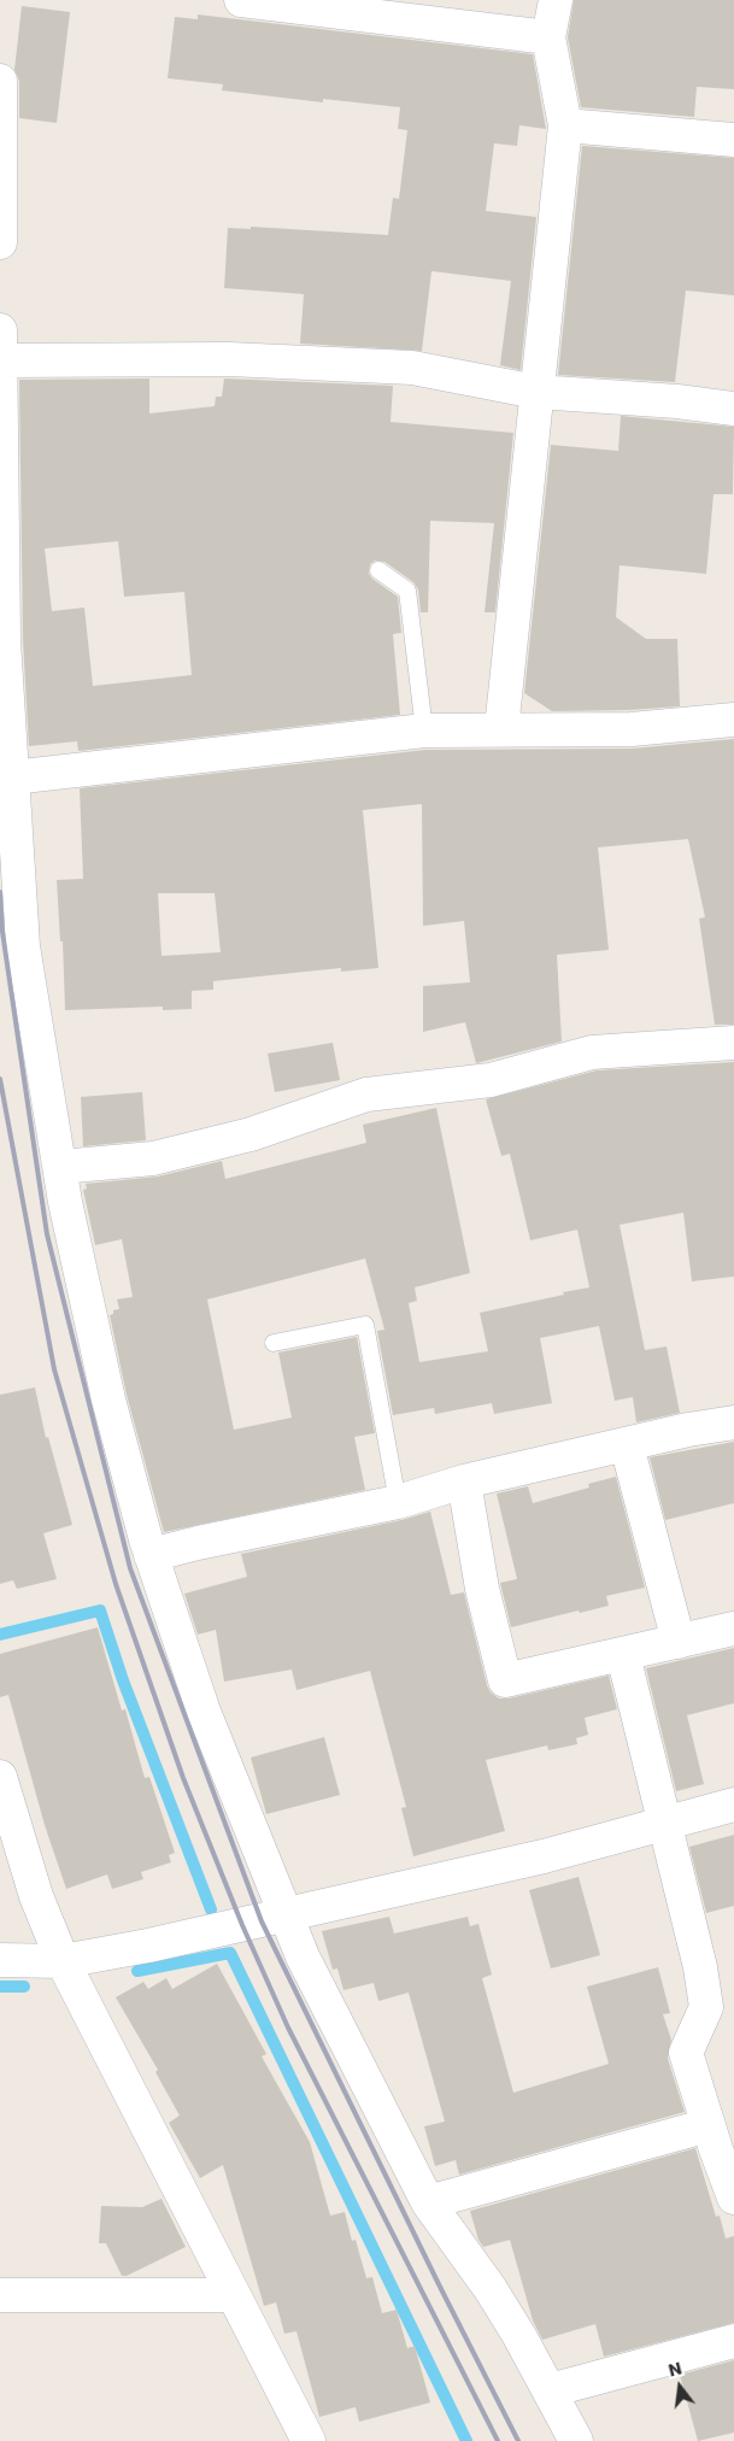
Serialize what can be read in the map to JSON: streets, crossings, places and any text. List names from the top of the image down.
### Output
{
  "north": "top"
}
